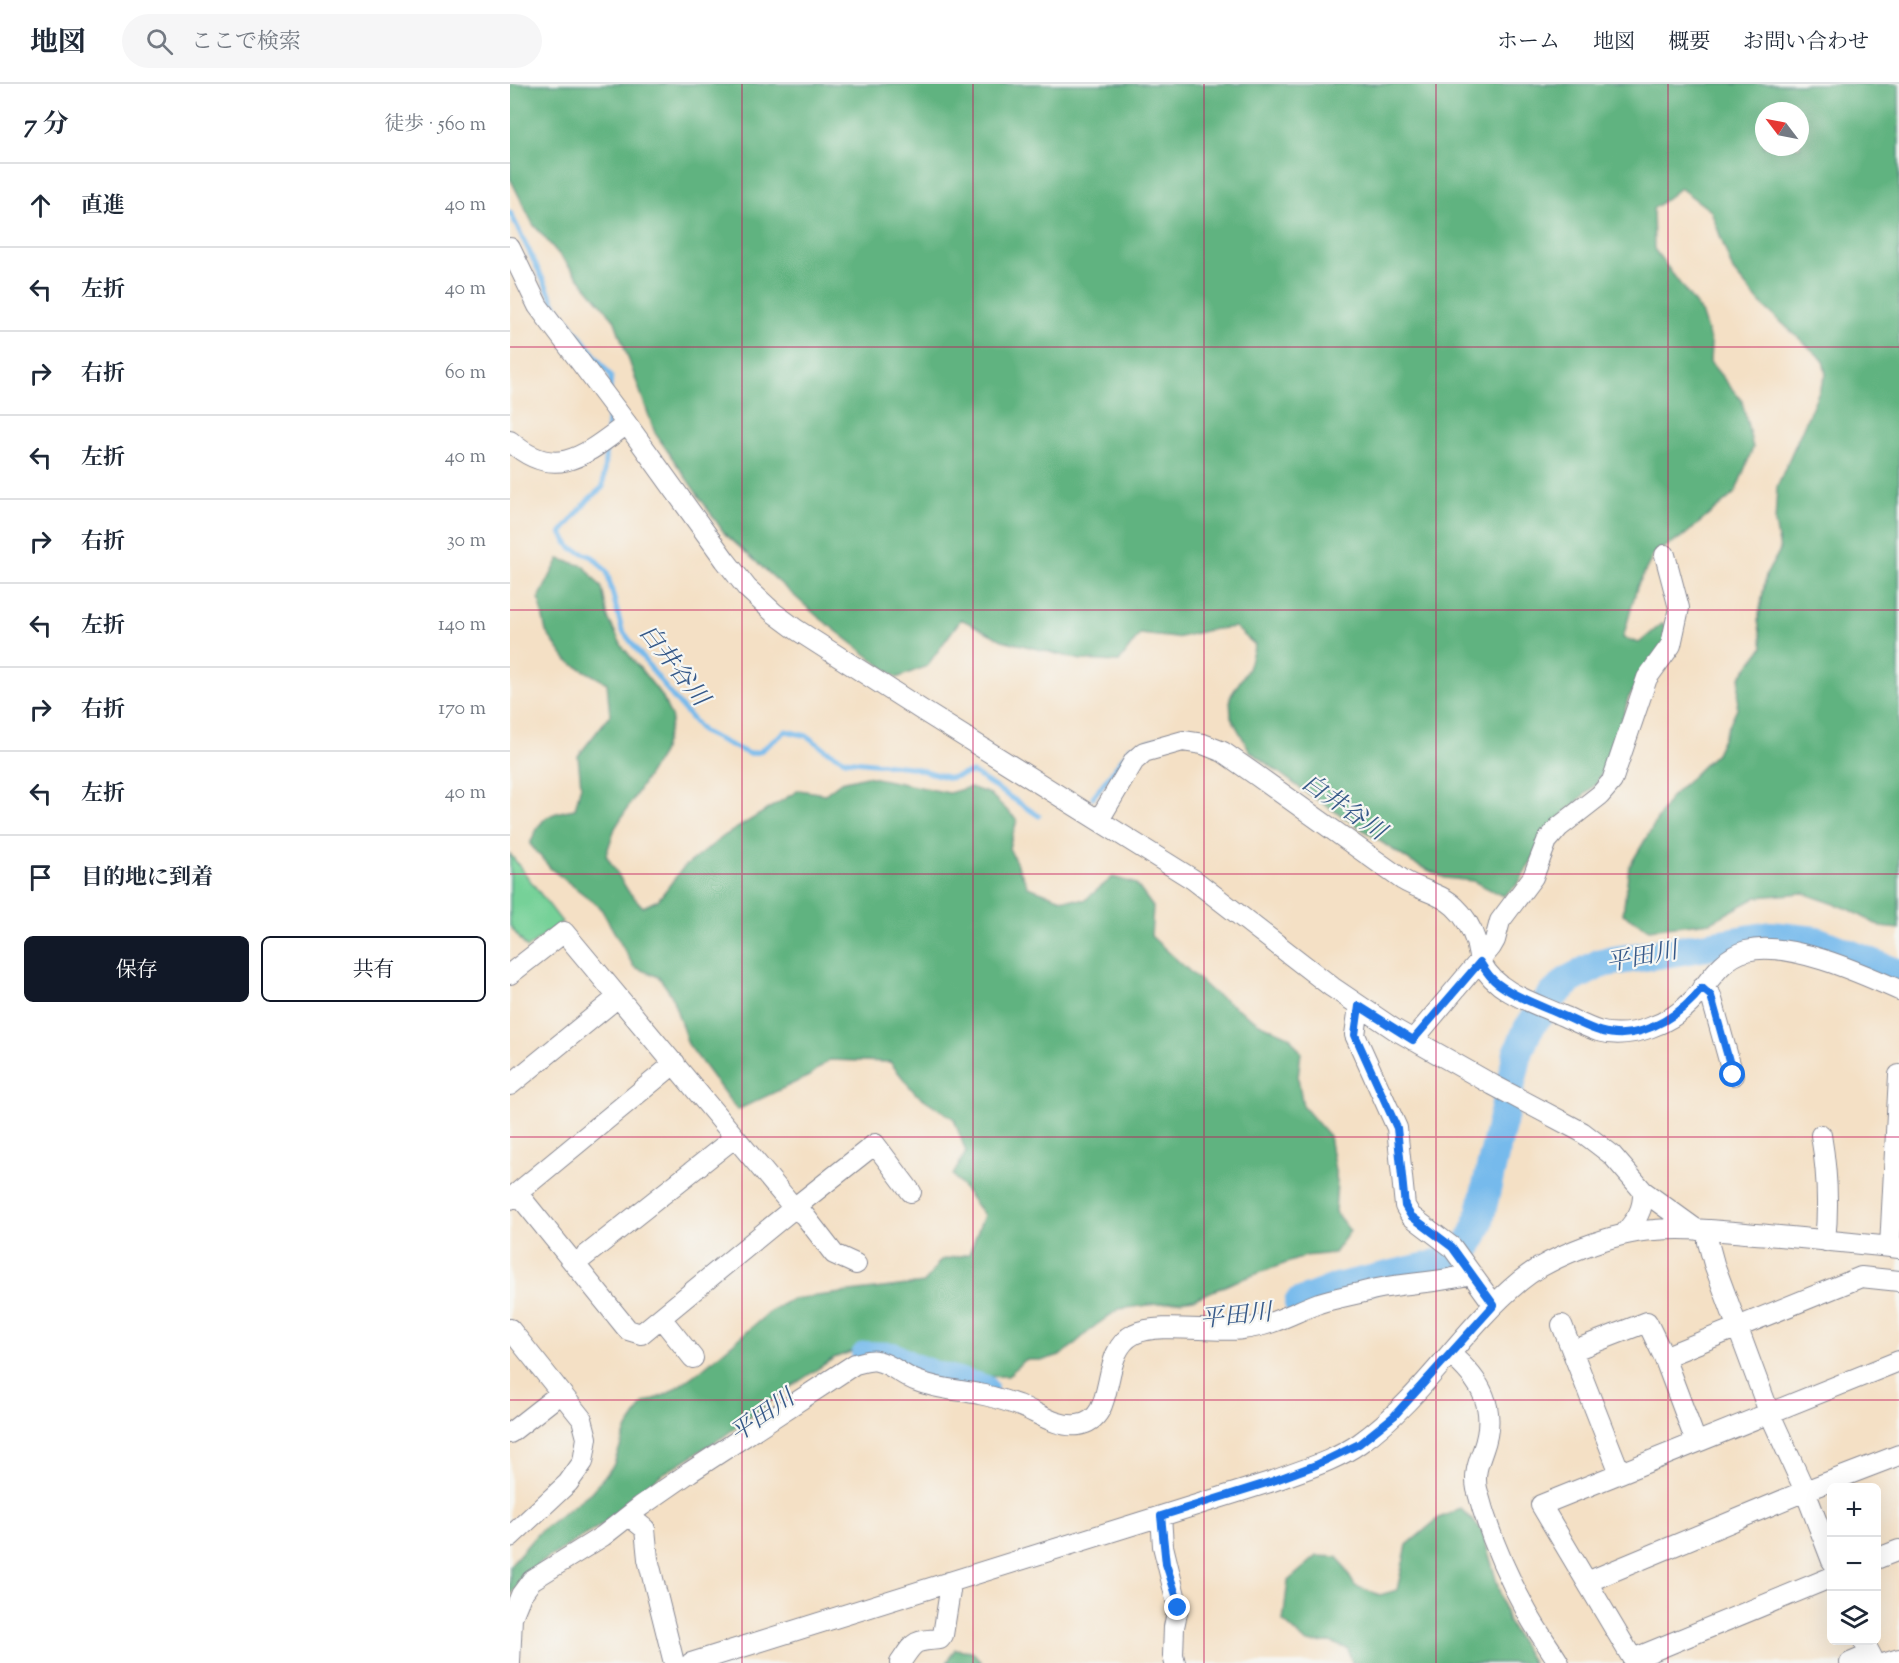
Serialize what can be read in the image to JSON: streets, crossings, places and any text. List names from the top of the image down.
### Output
{
  "water": ["白井谷川", "平田川"],
  "north": "top left",
  "page": {
    "header": "地図",
    "search": "ここで検索",
    "nav": [
      "ホーム",
      "地図",
      "概要",
      "お問い合わせ"
    ],
    "heading": ["7 分", "徒歩 · 560 m"],
    "list": [
      ["直進", "40 m"],
      ["左折", "40 m"],
      ["右折", "60 m"],
      ["左折", "40 m"],
      ["右折", "30 m"],
      ["左折", "140 m"],
      ["右折", "170 m"],
      ["左折", "40 m"],
      "目的地に到着"
    ],
    "buttons": ["保存", "共有"],
    "map_buttons": ["+", "−"]
  }
}
